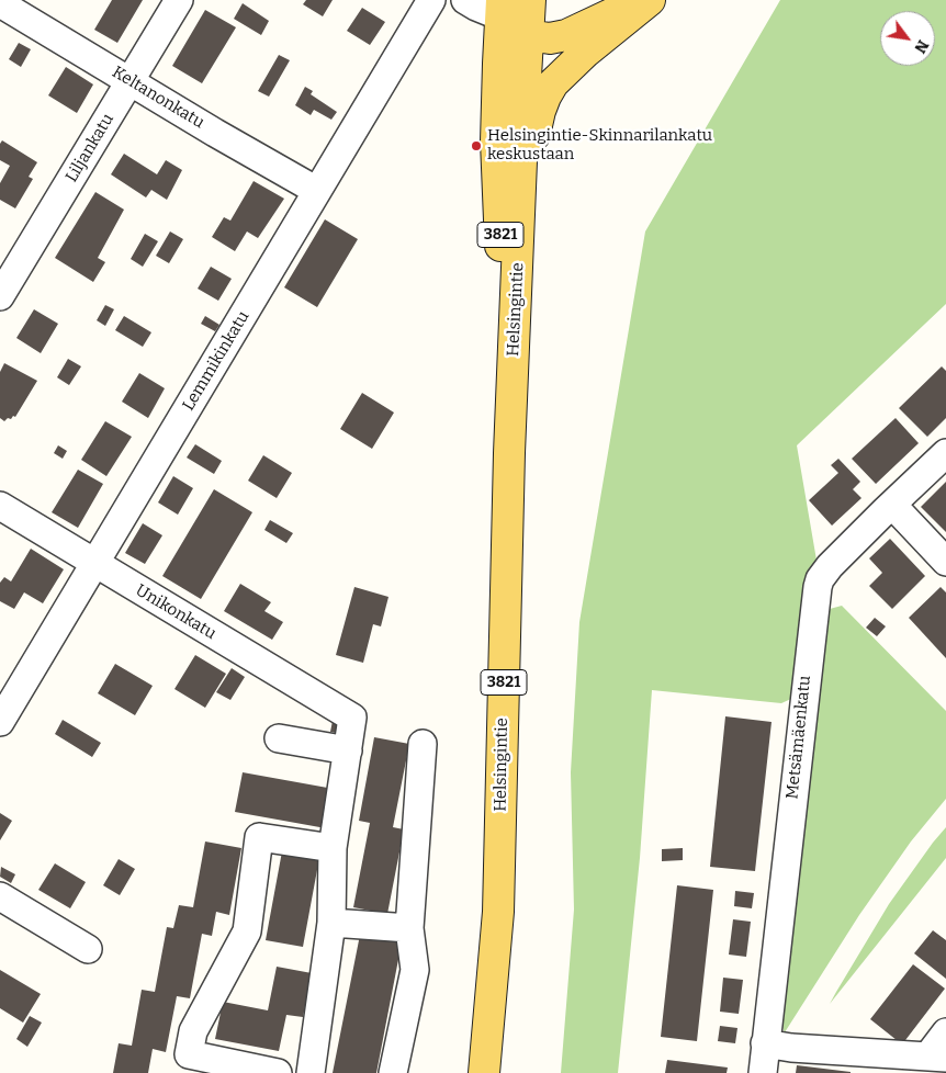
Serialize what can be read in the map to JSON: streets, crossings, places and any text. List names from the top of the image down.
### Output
{
  "streets": {
    "main road": ["3821", "Helsingintie"],
    "street": [
      "Keltanonkatu",
      "Liljankatu",
      "Lemmikinkatu",
      "Unikonkatu",
      "Metsämäenkatu"
    ]
  },
  "crossings": [
    ["Keltanonkatu", "Liljankatu"],
    ["Keltanonkatu", "Lemmikinkatu"],
    ["Lemmikinkatu", "Unikonkatu"]
  ],
  "places": ["Helsingintie-Skinnarilankatu keskustaan"],
  "north": "bottom right"
}
